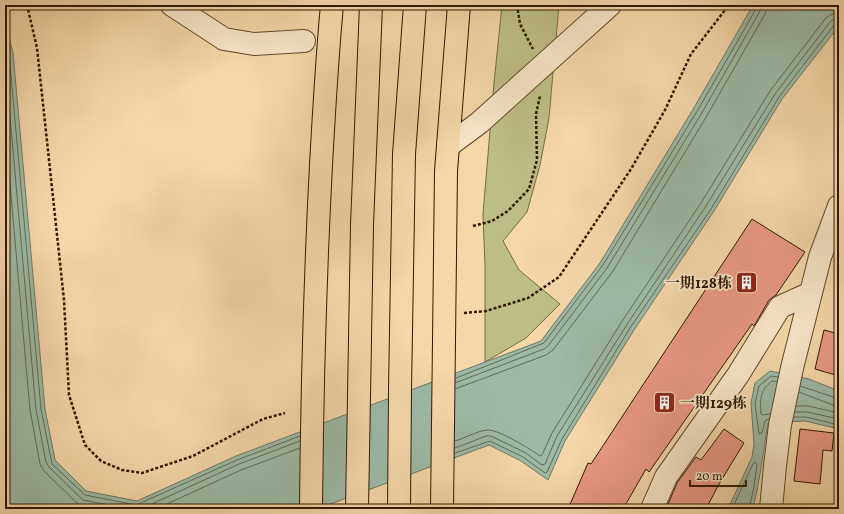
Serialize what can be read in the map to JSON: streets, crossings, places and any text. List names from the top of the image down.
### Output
{
  "places": {
    "building": ["一期128栋", "一期129栋"]
  },
  "scale_bar": "20 m"
}
